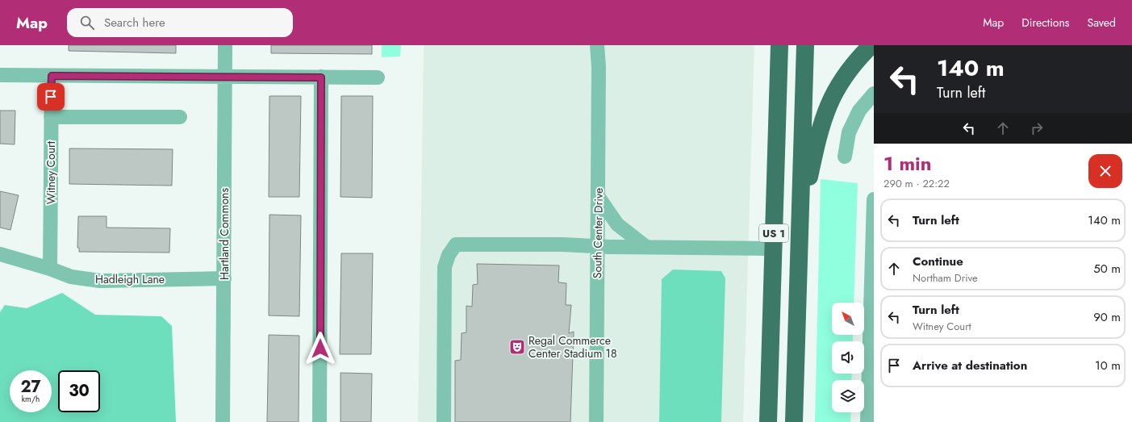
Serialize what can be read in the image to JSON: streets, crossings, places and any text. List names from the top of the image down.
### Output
{
  "streets": {
    "highway": ["US 1"],
    "street": [
      "Witney Court",
      "South Center Drive",
      "Hartland Commons",
      "Hadleigh Lane"
    ]
  },
  "crossings": [
    ["Witney Court", "Hadleigh Lane"],
    ["Hartland Commons", "Hadleigh Lane"]
  ],
  "places": {
    "theatre": ["Regal Commerce Center Stadium 18"]
  },
  "north": "top left",
  "page": {
    "header": "Map",
    "search": "Search here",
    "nav": ["Map", "Directions", "Saved"],
    "turn": ["140 m", "Turn left"],
    "heading": ["1 min", "290 m · 22:22"],
    "list": [
      {
        "name": "Turn left",
        "value": "140 m"
      },
      {
        "name": "Continue",
        "note": "Northam Drive",
        "value": "50 m"
      },
      {
        "name": "Turn left",
        "note": "Witney Court",
        "value": "90 m"
      },
      {
        "name": "Arrive at destination",
        "value": "10 m"
      }
    ],
    "speed": "27 km/h",
    "limit": "30"
  }
}
